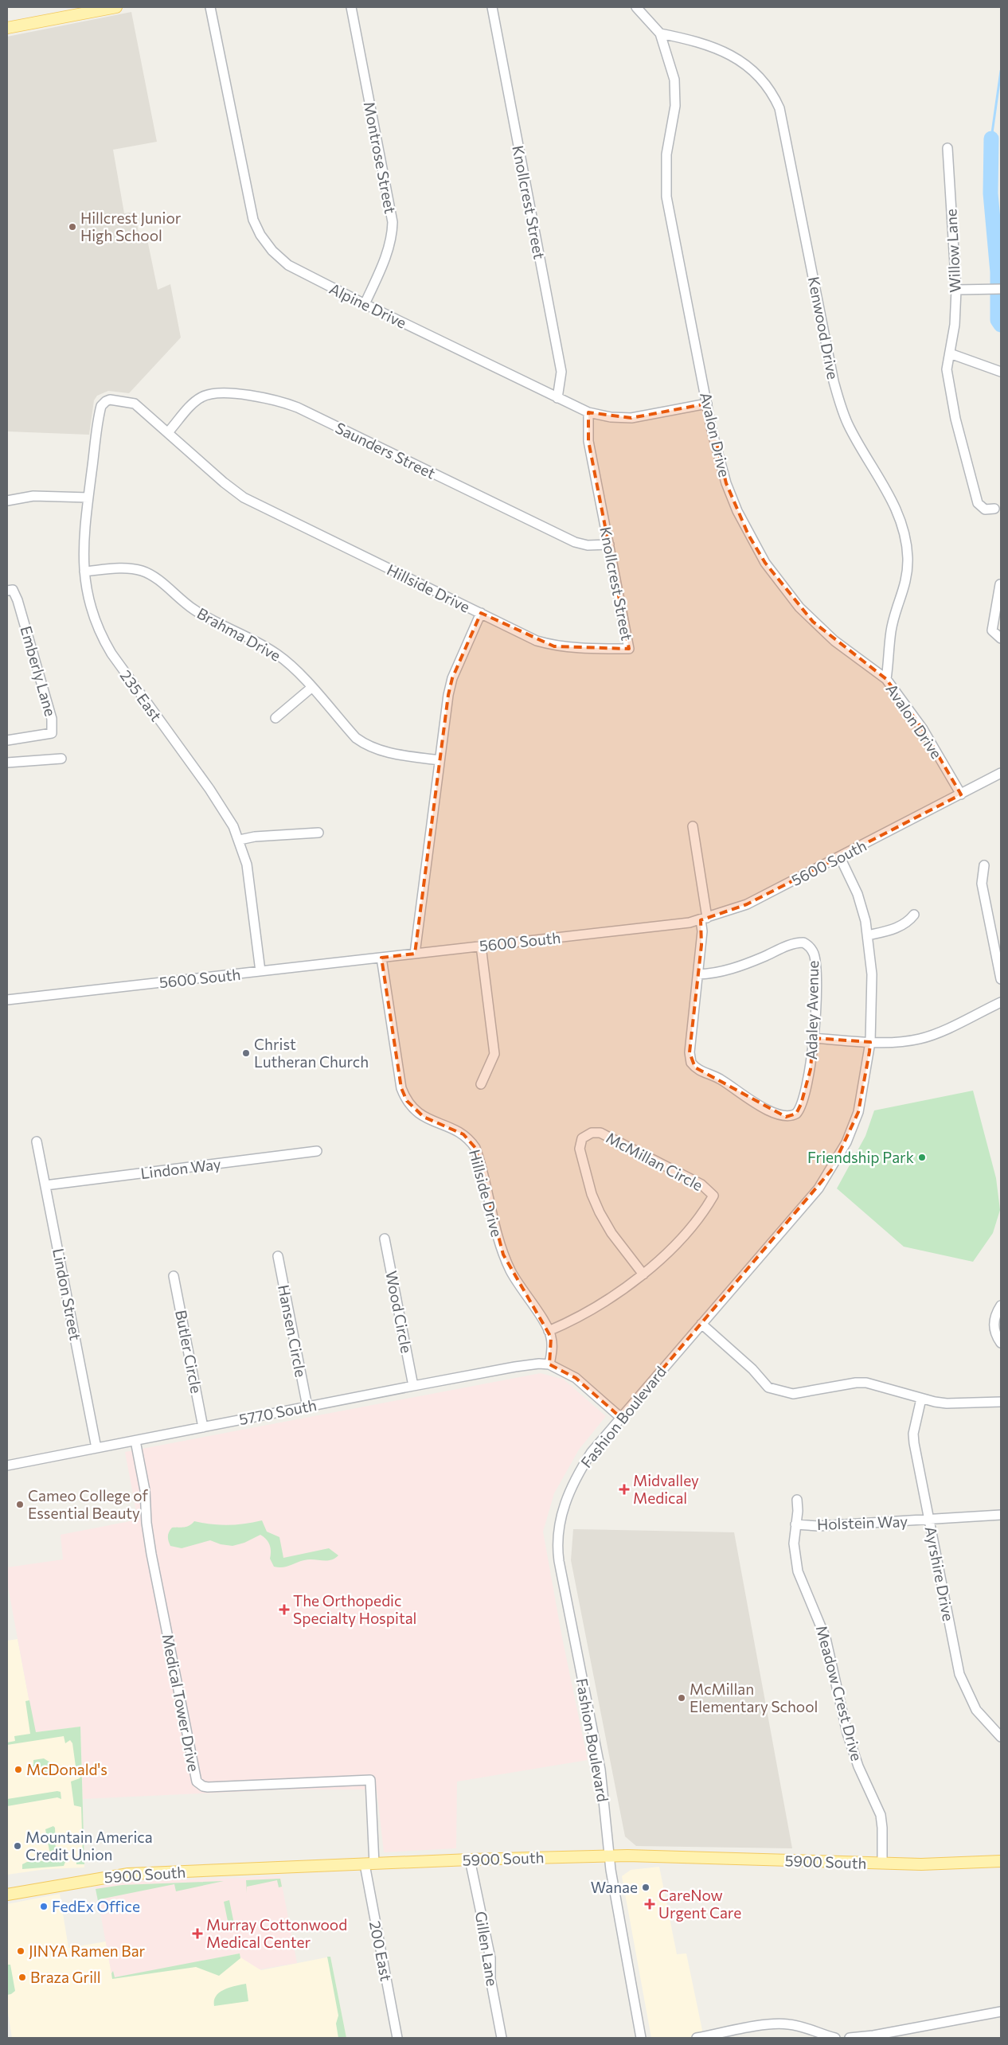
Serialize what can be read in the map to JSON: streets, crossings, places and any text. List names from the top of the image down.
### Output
{
  "streets": {
    "main road": ["5900 South"],
    "street": [
      "Montrose Street",
      "Knollcrest Street",
      "Willow Lane",
      "Alpine Drive",
      "Kenwood Drive",
      "Avalon Drive",
      "Saunders Street",
      "Hillside Drive",
      "Brahma Drive",
      "Emberly Lane",
      "235 East",
      "5600 South",
      "Adaley Avenue",
      "McMillan Circle",
      "Lindon Way",
      "Lindon Street",
      "Wood Circle",
      "Hansen Circle",
      "Butler Circle",
      "5770 South",
      "Fashion Boulevard",
      "Holstein Way",
      "Ayrshire Drive",
      "Meadow Crest Drive",
      "Medical Tower Drive",
      "Gillen Lane",
      "200 East"
    ]
  },
  "crossings": [
    ["Montrose Street", "Alpine Drive"],
    ["Knollcrest Street", "Alpine Drive"],
    ["Knollcrest Street", "Saunders Street"],
    ["Knollcrest Street", "Hillside Drive"],
    ["Alpine Drive", "Avalon Drive"],
    ["Kenwood Drive", "Avalon Drive"],
    ["Avalon Drive", "5600 South"],
    ["Saunders Street", "Hillside Drive"],
    ["Hillside Drive", "Brahma Drive"],
    ["Hillside Drive", "235 East"],
    ["Hillside Drive", "5600 South"],
    ["Brahma Drive", "235 East"],
    ["235 East", "5600 South"],
    ["5600 South", "Fashion Boulevard"],
    ["Lindon Way", "Lindon Street"],
    ["Lindon Street", "5770 South"],
    ["Wood Circle", "5770 South"],
    ["Hansen Circle", "5770 South"],
    ["Butler Circle", "5770 South"],
    ["5770 South", "Medical Tower Drive"],
    ["Fashion Boulevard", "5900 South"],
    ["Holstein Way", "Ayrshire Drive"],
    ["Holstein Way", "Meadow Crest Drive"],
    ["Meadow Crest Drive", "5900 South"],
    ["Medical Tower Drive", "5900 South"],
    ["Medical Tower Drive", "200 East"],
    ["5900 South", "Gillen Lane"],
    ["5900 South", "200 East"]
  ],
  "places": {
    "other": [
      "Hillcrest Junior High School",
      "Christ Lutheran Church",
      "Friendship Park",
      "Cameo College of Essential Beauty",
      "McMillan Elementary School",
      "McDonald's",
      "Mountain America Credit Union",
      "Wanae",
      "FedEx Office",
      "JINYA Ramen Bar",
      "Braza Grill"
    ],
    "health": [
      "Midvalley Medical",
      "The Orthopedic Specialty Hospital",
      "CareNow Urgent Care",
      "Murray Cottonwood Medical Center"
    ]
  }
}
